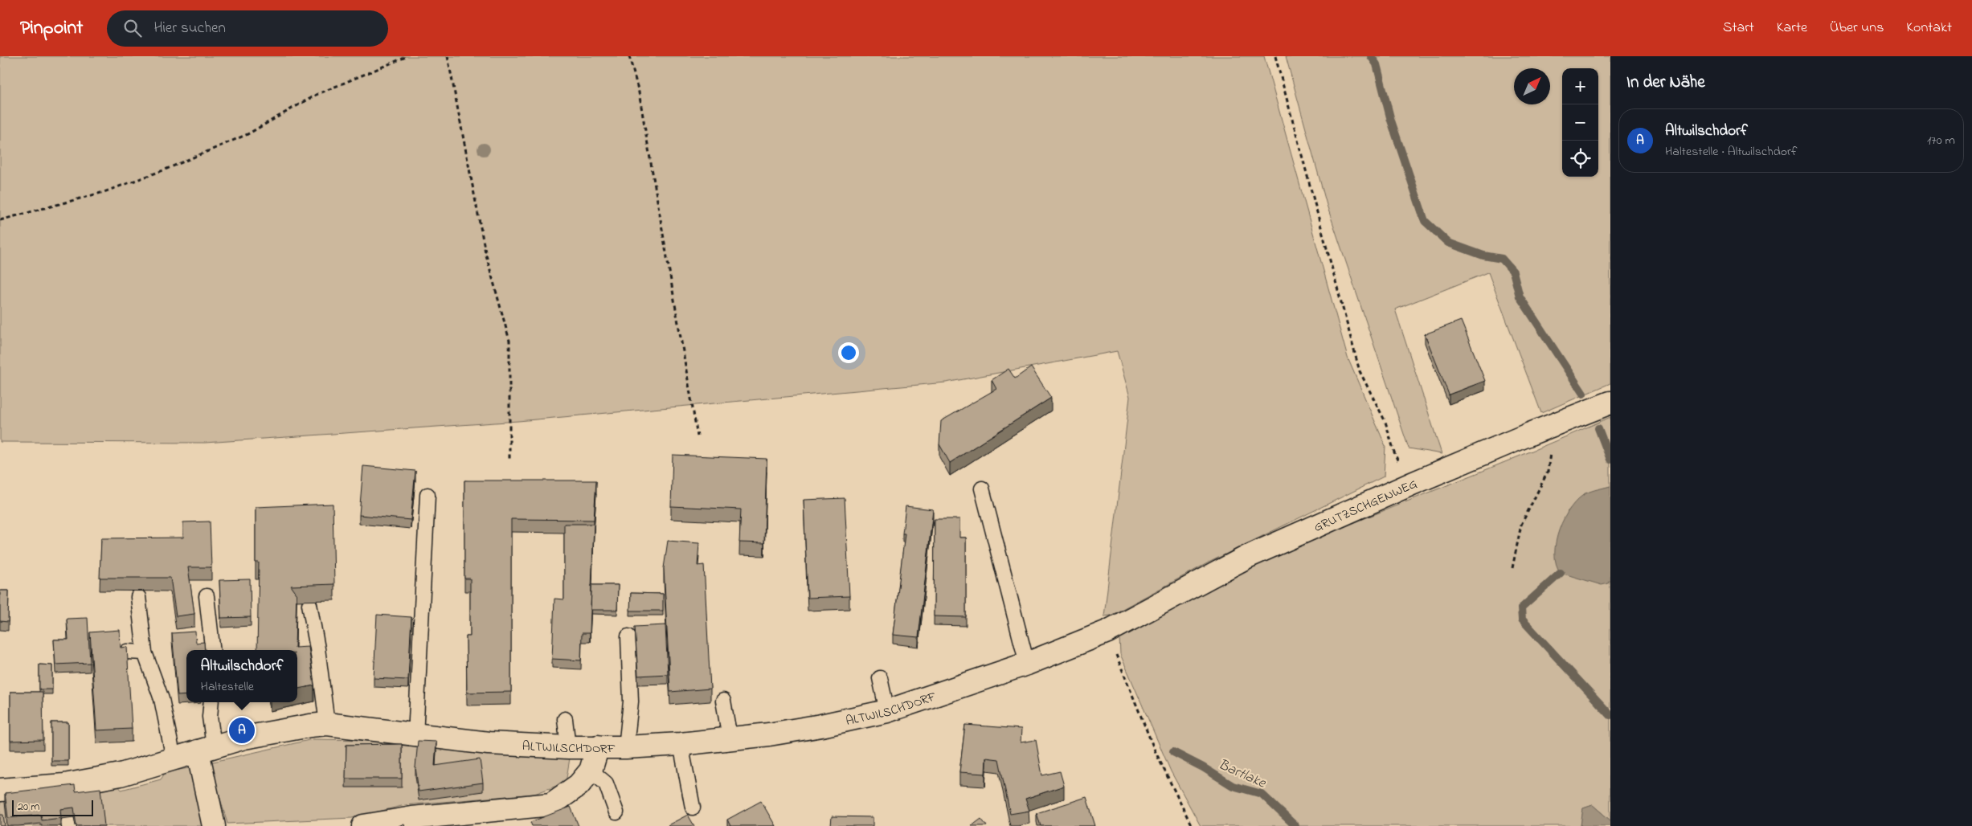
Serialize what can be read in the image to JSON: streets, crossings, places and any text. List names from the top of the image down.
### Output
{
  "streets": {
    "street": ["GRUTZSCHGENWEG", "ALTWILSCHDORF"]
  },
  "crossings": [
    ["GRUTZSCHGENWEG", "ALTWILSCHDORF"]
  ],
  "water": ["Bartlake"],
  "scale_bar": "20 m",
  "north": "top right",
  "page": {
    "header": "Pinpoint",
    "search": "Hier suchen",
    "nav": [
      "Start",
      "Karte",
      "Über uns",
      "Kontakt"
    ],
    "heading": "In der Nähe",
    "map_buttons": ["+", "−"],
    "list": [
      {
        "mark": "A",
        "name": "Altwilschdorf",
        "note": "Haltestelle · Altwilschdorf",
        "value": "170 m"
      }
    ],
    "popup": ["Altwilschdorf", "Haltestelle"],
    "pins": "A",
    "scale": "20 m"
  }
}
